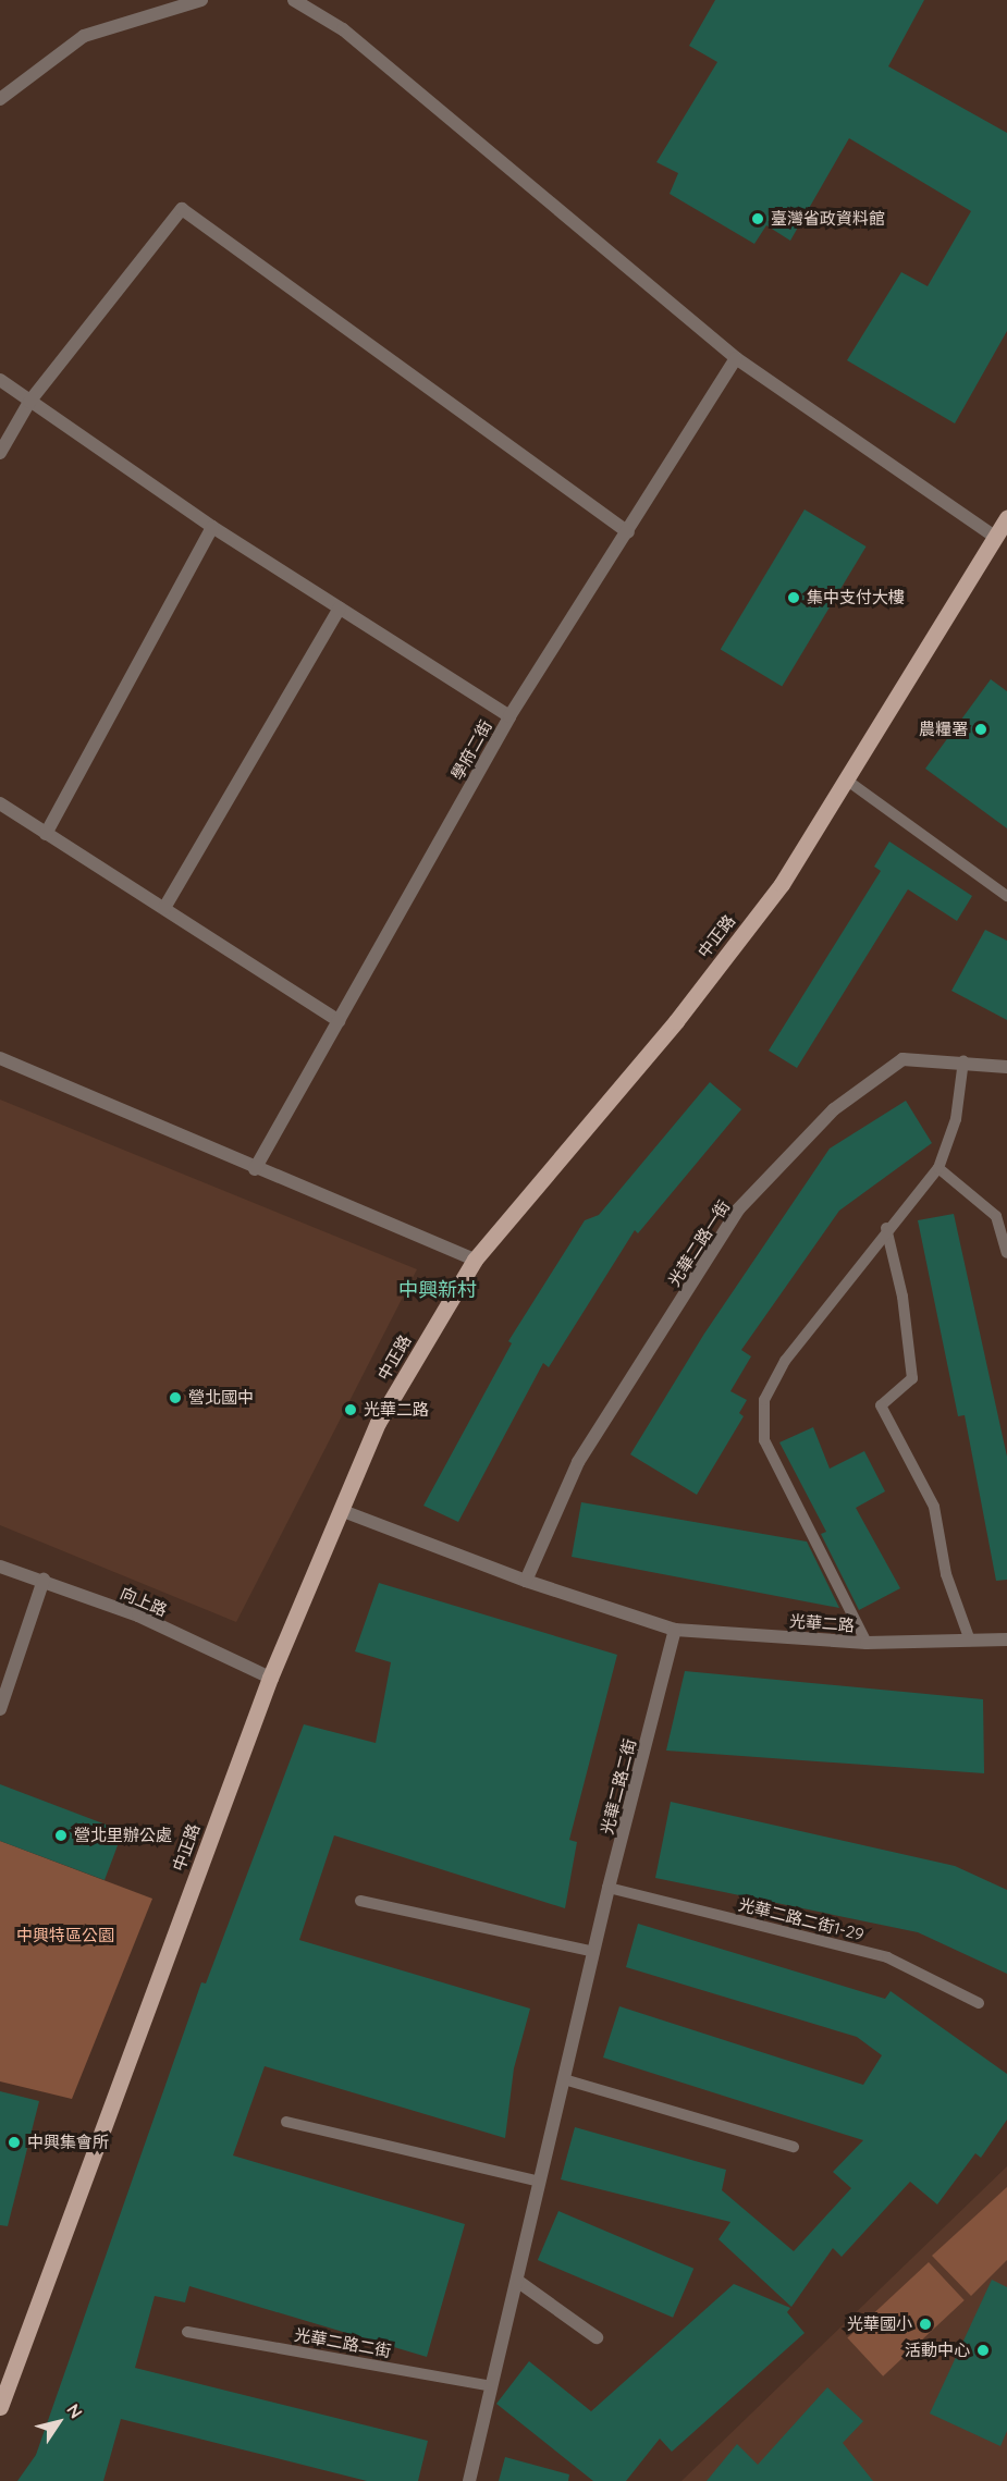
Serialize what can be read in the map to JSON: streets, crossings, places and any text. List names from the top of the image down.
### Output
{
  "streets": {
    "main road": ["中正路"],
    "street": [
      "學府二街",
      "光華二路一街",
      "向上路",
      "光華二路",
      "光華二路二街"
    ],
    "lane": ["光華二路二街1-29"]
  },
  "crossings": [
    ["中正路", "向上路"],
    ["中正路", "光華二路"],
    ["光華二路一街", "光華二路"],
    ["光華二路", "光華二路二街"],
    ["光華二路二街", "光華二路二街1-29"]
  ],
  "districts": ["中興新村"],
  "parks": ["中興特區公園"],
  "places": [
    "臺灣省政資料館",
    "集中支付大樓",
    "農糧署",
    "營北國中",
    "光華二路",
    "營北里辦公處",
    "中興集會所",
    "光華國小",
    "活動中心"
  ],
  "north": "top right"
}
